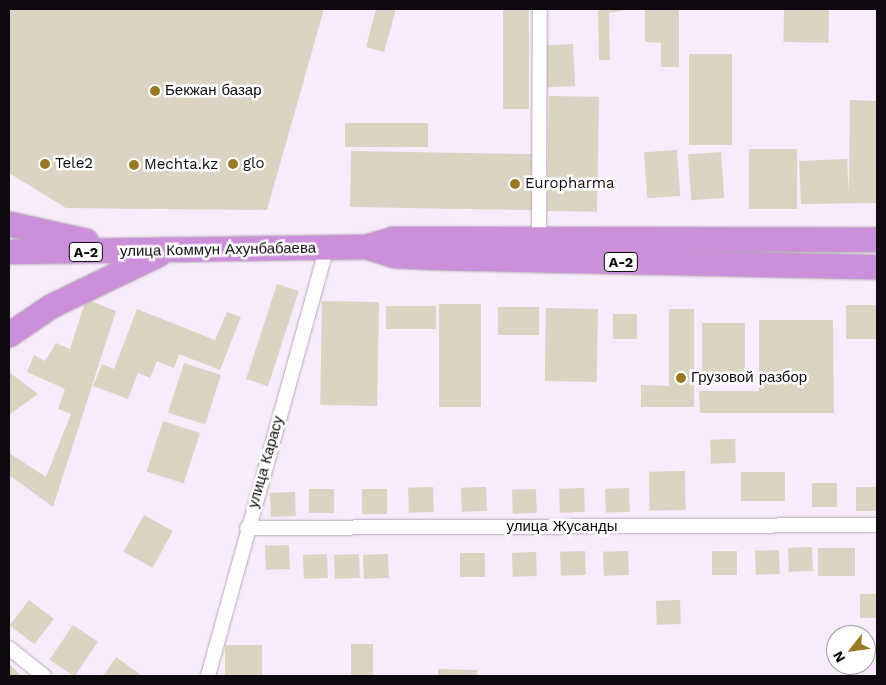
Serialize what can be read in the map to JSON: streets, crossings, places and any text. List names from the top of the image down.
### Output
{
  "streets": {
    "highway": ["улица Коммун Ахунбабаева", "A-2"],
    "street": ["улица Карасу", "улица Жусанды"]
  },
  "crossings": [
    ["улица Коммун Ахунбабаева", "A-2"],
    ["улица Коммун Ахунбабаева", "улица Карасу"],
    ["улица Карасу", "улица Жусанды"]
  ],
  "places": [
    "Бекжан базар",
    "Tele2",
    "glo",
    "Mechta.kz",
    "Europharma",
    "Грузовой разбор"
  ],
  "north": "bottom left"
}
